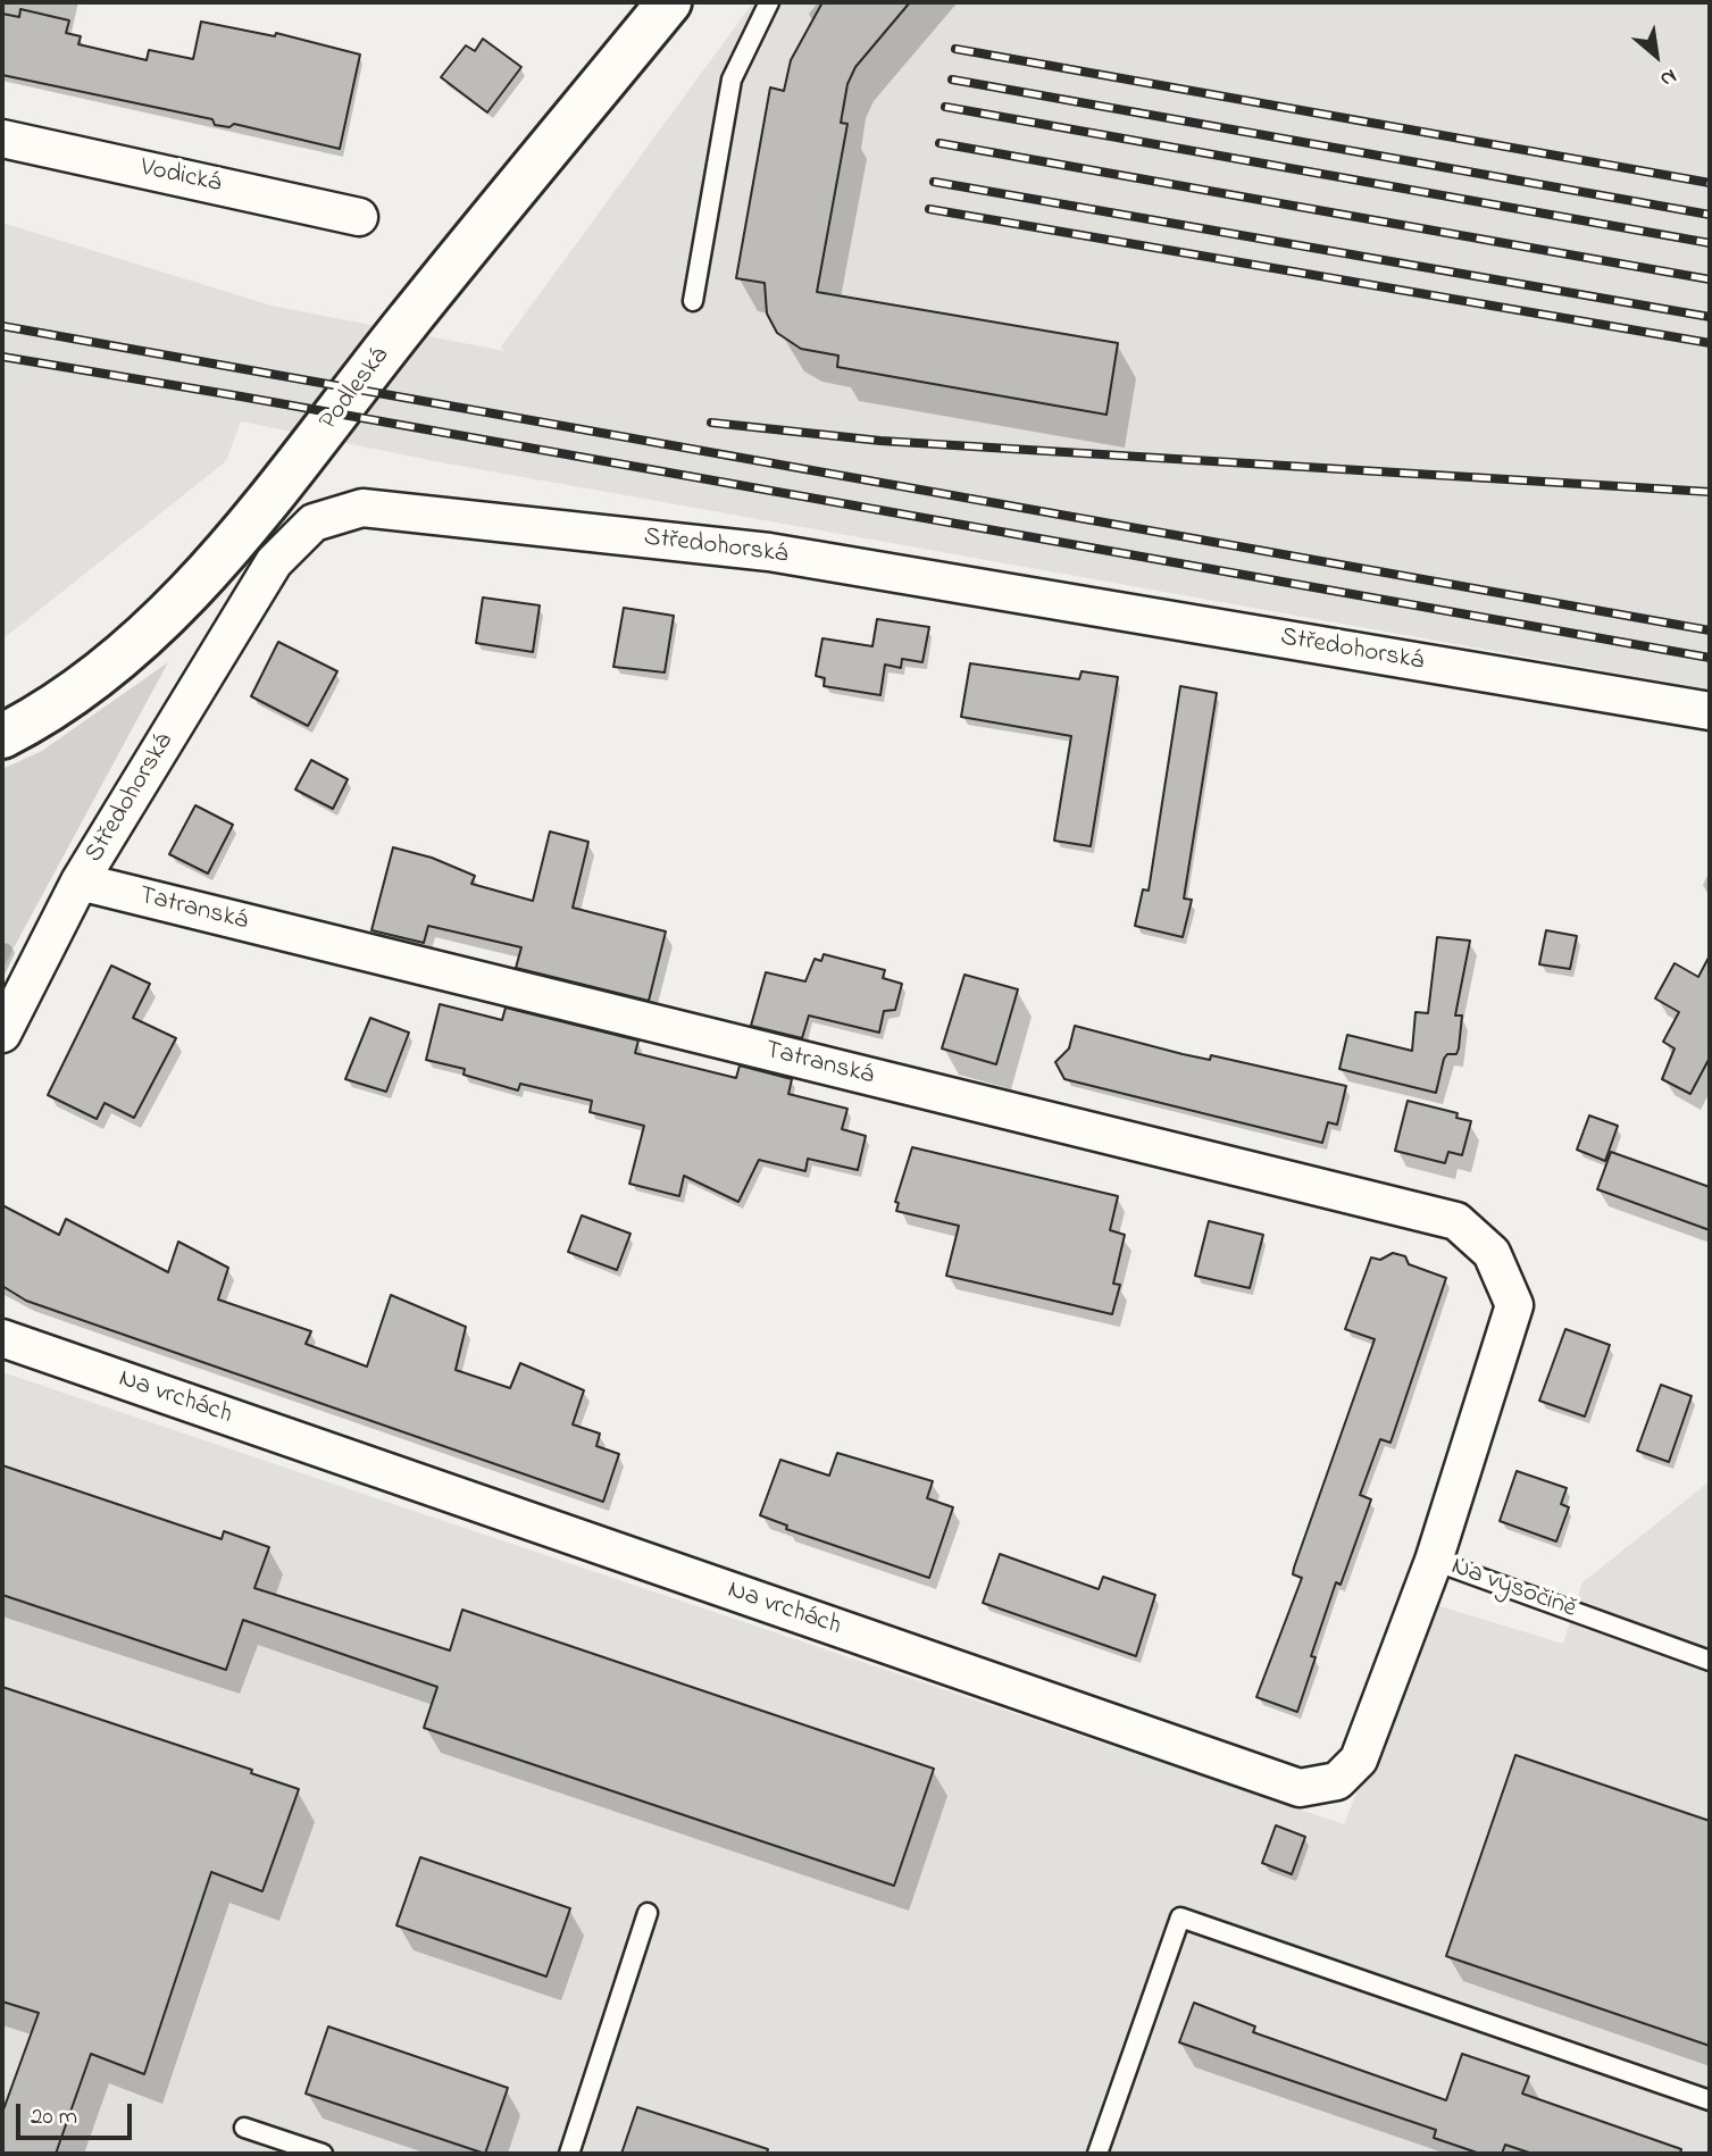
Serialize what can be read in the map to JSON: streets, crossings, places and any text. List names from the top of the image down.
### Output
{
  "streets": {
    "main road": ["Podleská"],
    "street": [
      "Vodická",
      "Středohorská",
      "Tatranská",
      "Na vrchách",
      "Na vysočině"
    ]
  },
  "crossings": [
    ["Středohorská", "Tatranská"],
    ["Tatranská", "Na vysočině"],
    ["Na vrchách", "Na vysočině"]
  ],
  "scale_bar": "20 m",
  "north": "bottom right"
}
